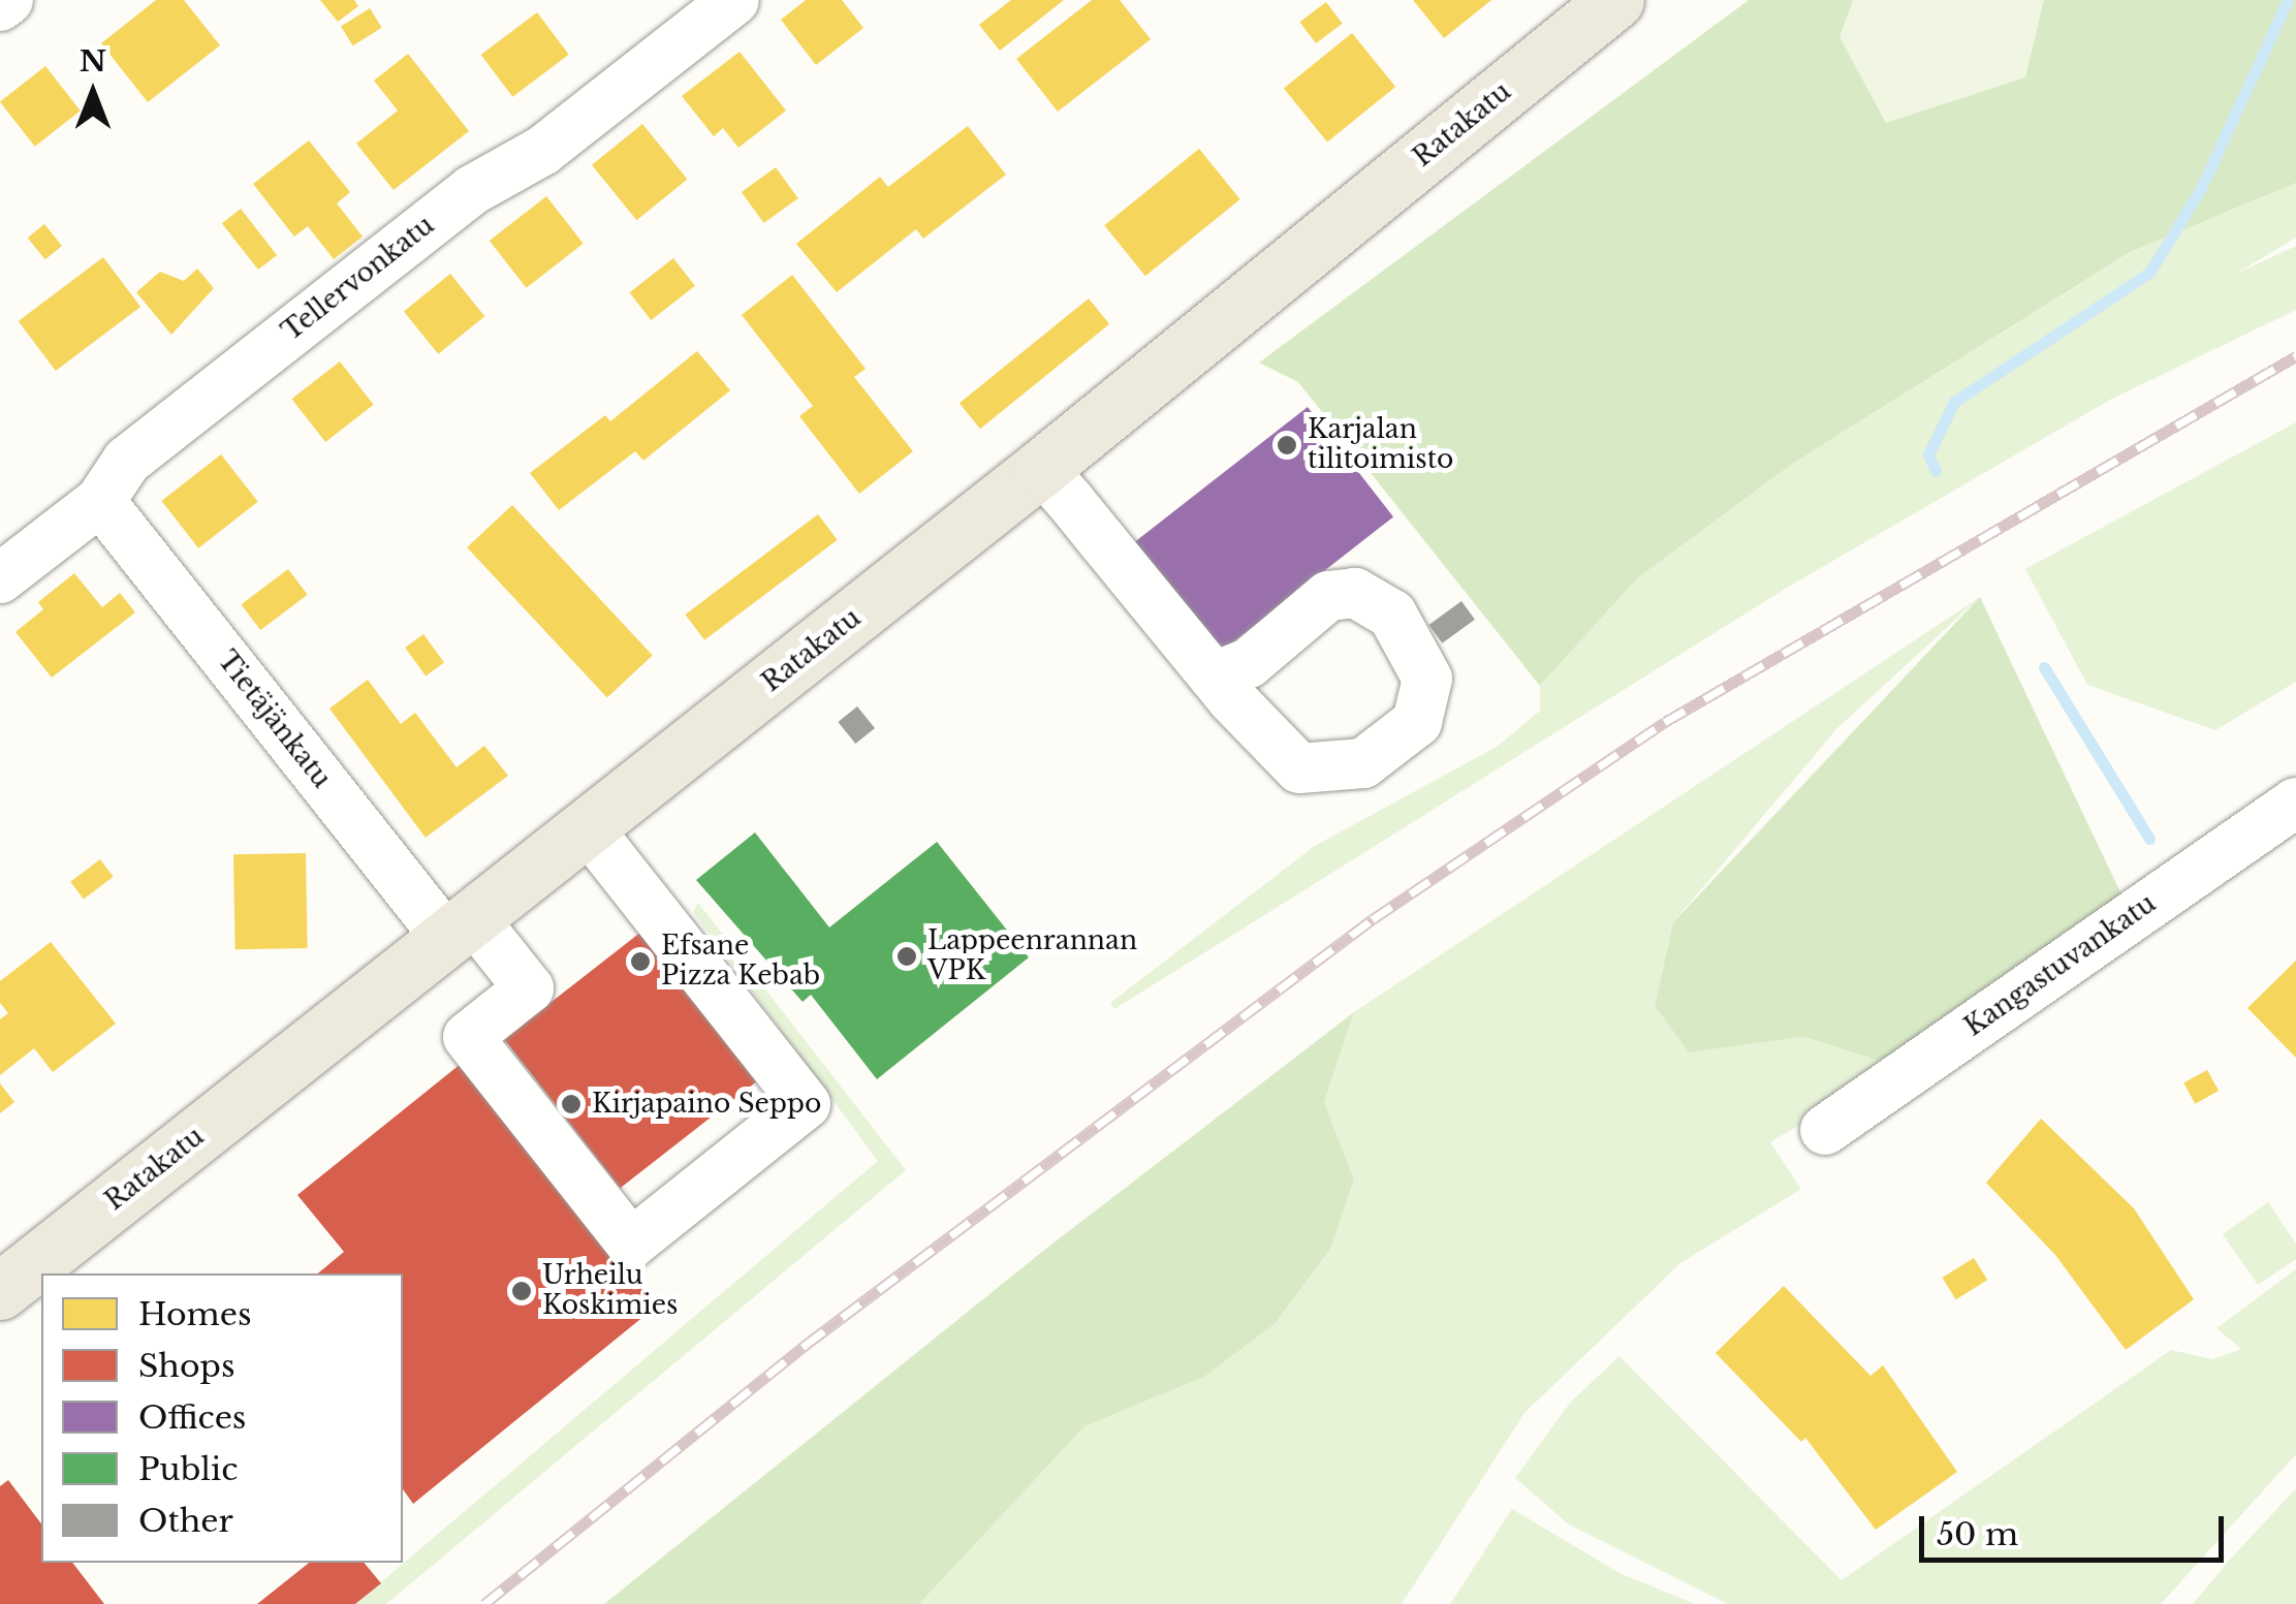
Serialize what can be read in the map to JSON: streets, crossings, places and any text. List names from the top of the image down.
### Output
{
  "streets": {
    "main road": ["Ratakatu"],
    "street": ["Tellervonkatu", "Tietäjänkatu", "Kangastuvankatu"]
  },
  "crossings": [
    ["Ratakatu", "Tietäjänkatu"],
    ["Tellervonkatu", "Tietäjänkatu"]
  ],
  "places": [
    "Karjalan tilitoimisto",
    "Lappeenrannan VPK",
    "Efsane Pizza Kebab",
    "Kirjapaino Seppo",
    "Urheilu Koskimies"
  ],
  "legend": [
    "Homes",
    "Shops",
    "Offices",
    "Public",
    "Other"
  ],
  "scale_bar": "50 m",
  "north": "top"
}
